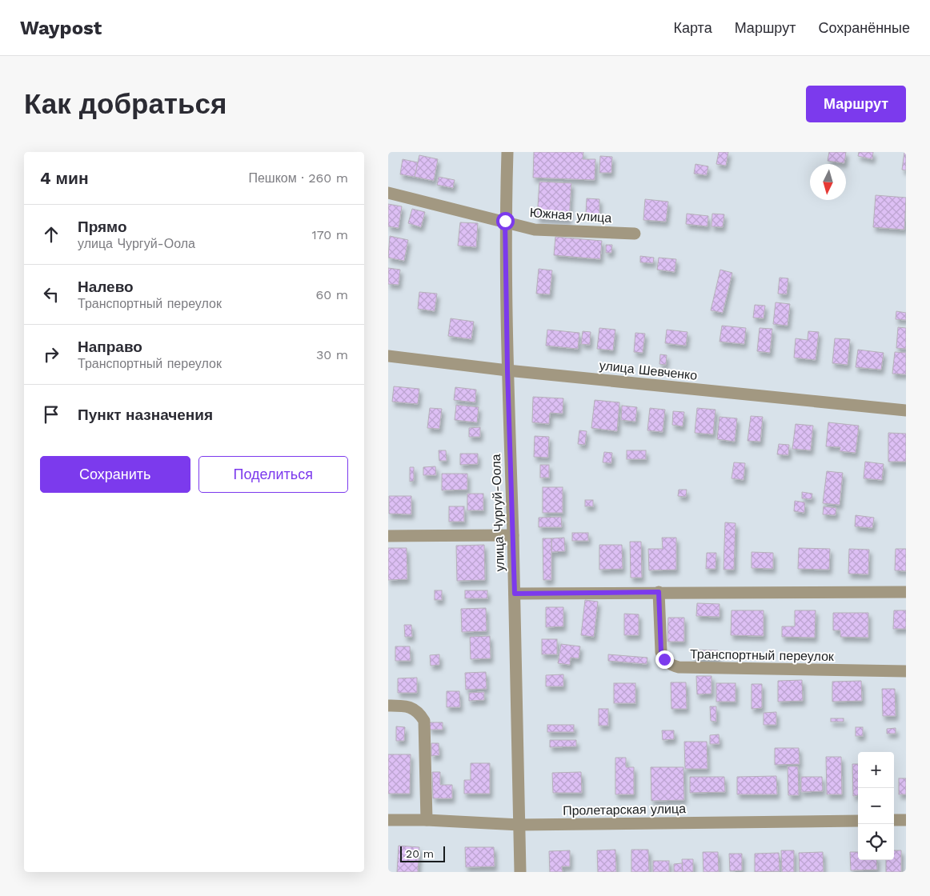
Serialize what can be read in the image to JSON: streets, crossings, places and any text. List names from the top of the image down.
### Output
{
  "streets": {
    "street": [
      "Южная улица",
      "улица Шевченко",
      "улица Чургуй-Оола",
      "Транспортный переулок",
      "Пролетарская улица"
    ]
  },
  "crossings": [
    ["Южная улица", "улица Чургуй-Оола"],
    ["улица Шевченко", "улица Чургуй-Оола"],
    ["улица Чургуй-Оола", "Пролетарская улица"]
  ],
  "scale_bar": "20 m",
  "north": "bottom",
  "page": {
    "header": "Waypost",
    "nav": ["Карта", "Маршрут", "Сохранённые"],
    "buttons": [
      "Маршрут",
      ["Сохранить", "Поделиться"]
    ],
    "title": "Как добраться",
    "heading": ["4 мин", "Пешком · 260 m"],
    "list": [
      ["Прямо", "улица Чургуй-Оола", "170 m"],
      ["Налево", "Транспортный переулок", "60 m"],
      ["Направо", "Транспортный переулок", "30 m"],
      "Пункт назначения"
    ],
    "map_buttons": ["+", "−"],
    "scale": "20 m"
  }
}
